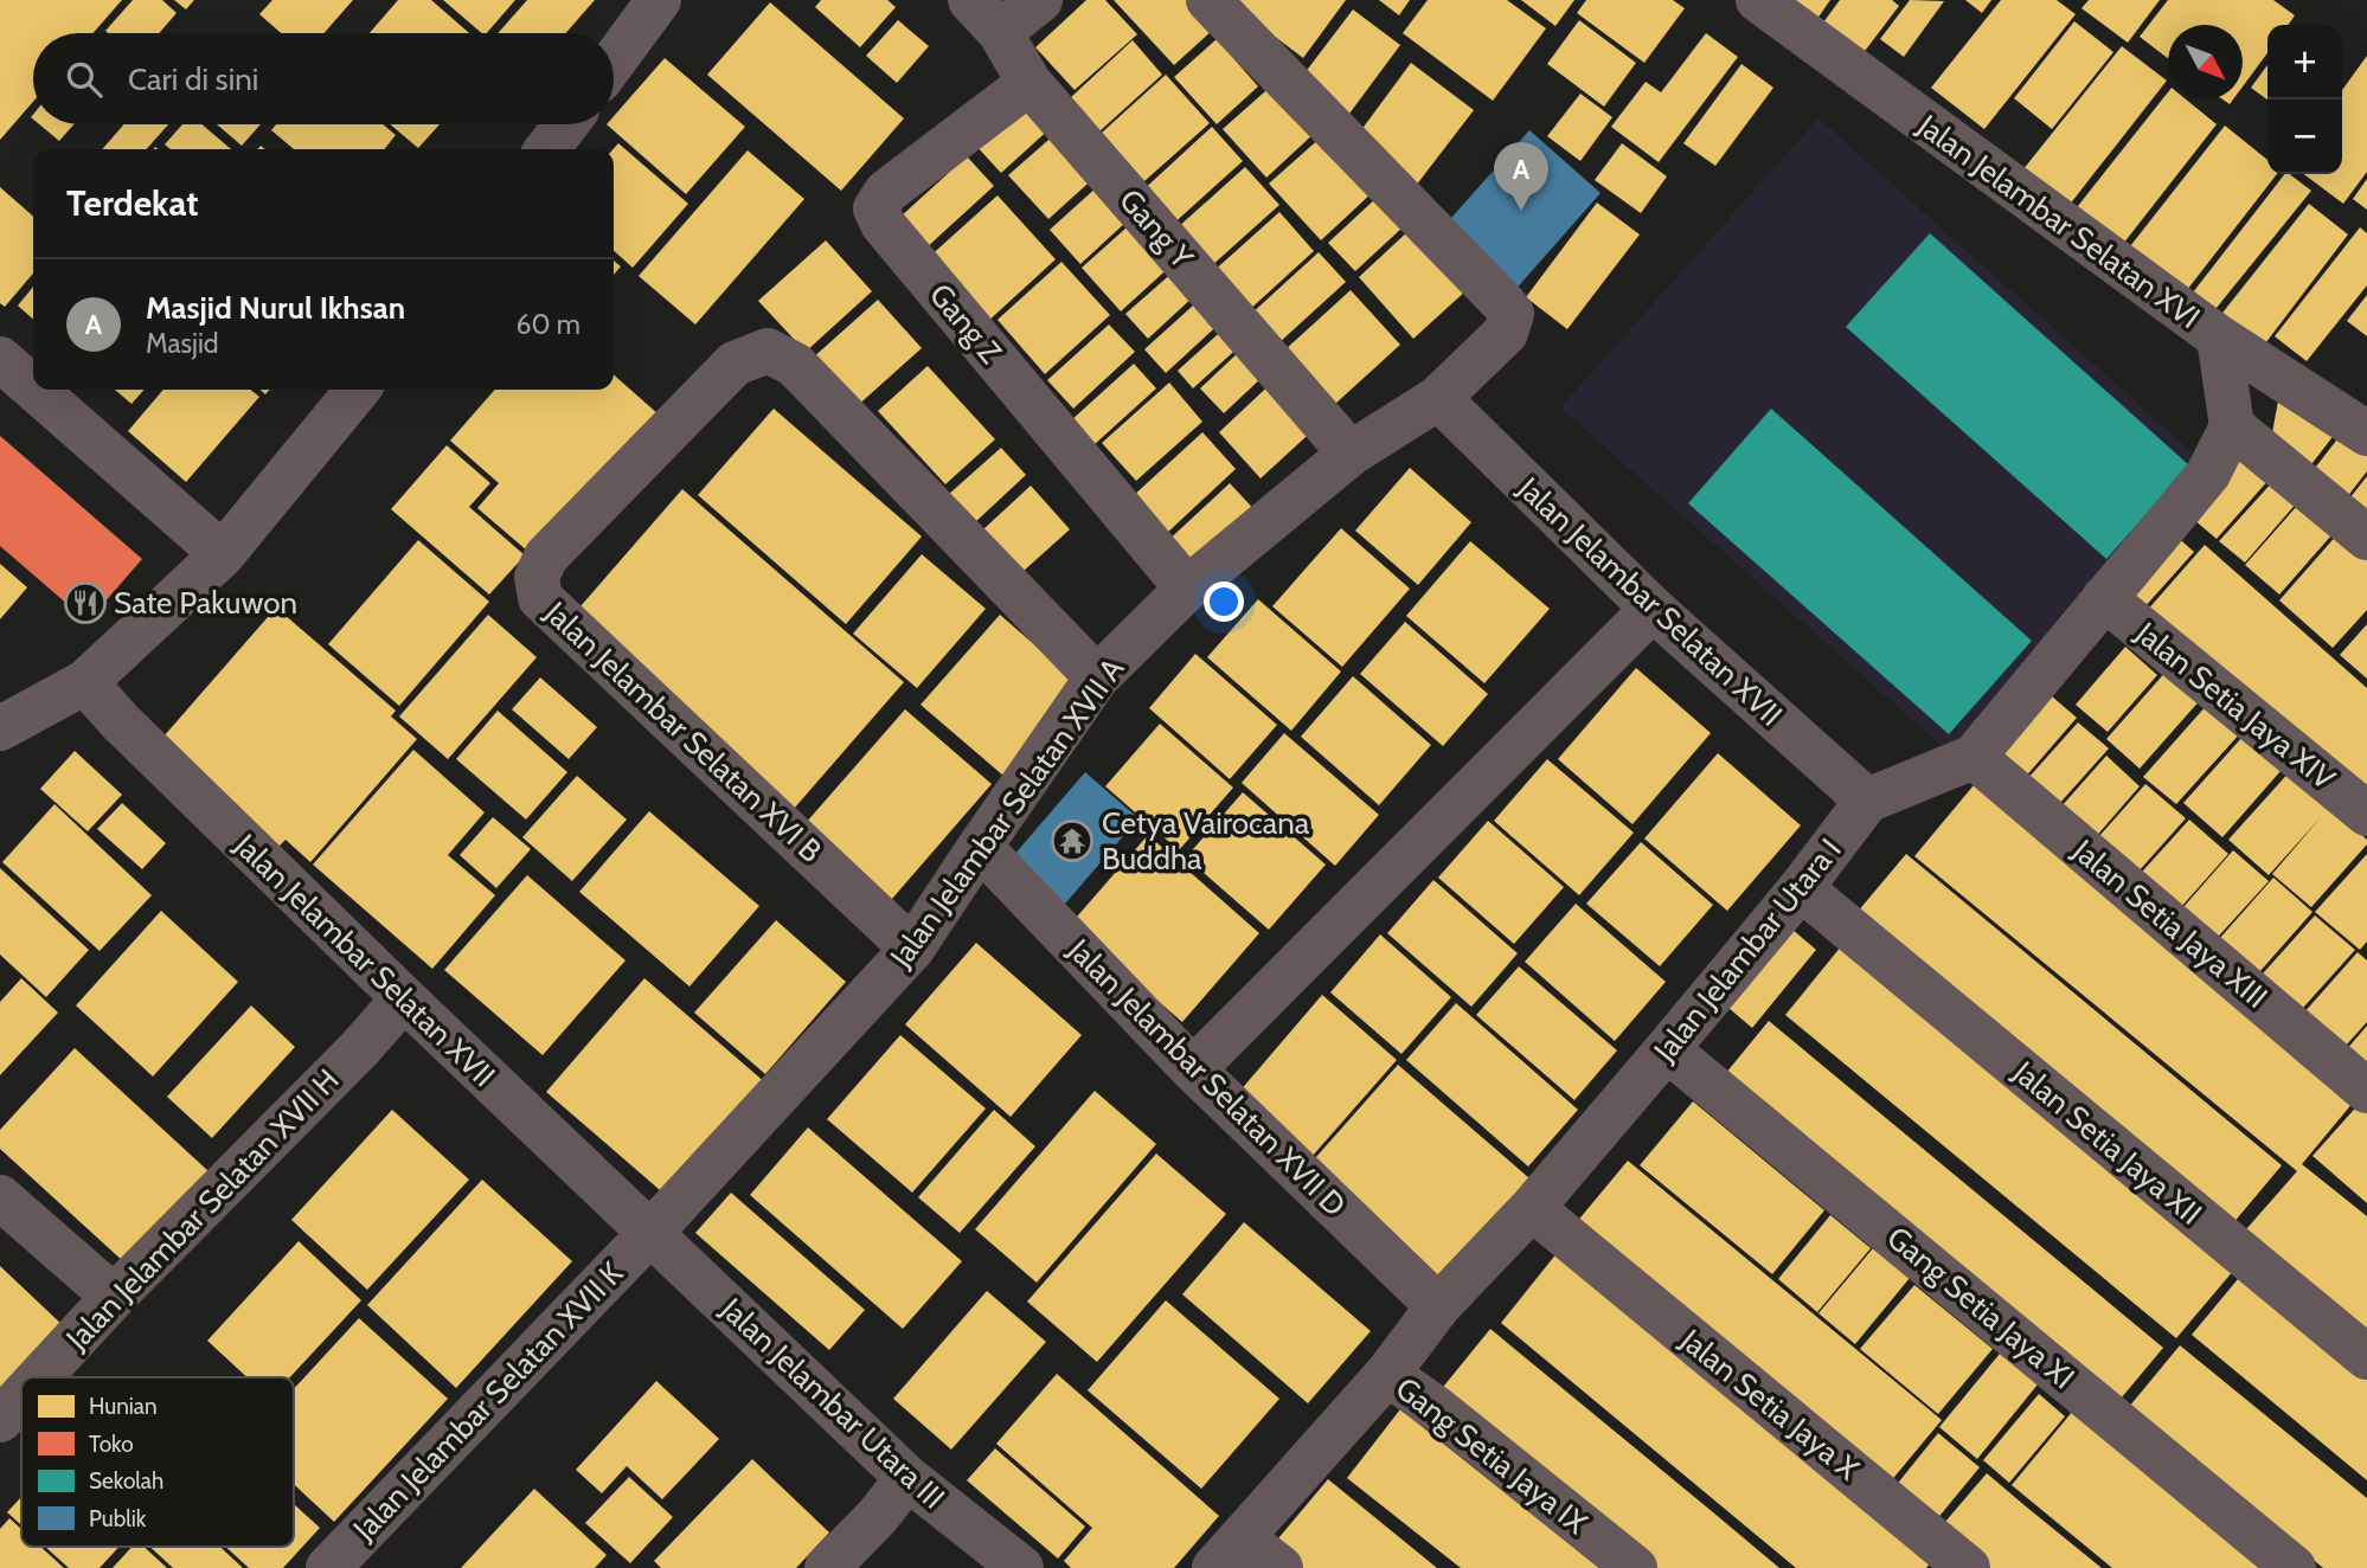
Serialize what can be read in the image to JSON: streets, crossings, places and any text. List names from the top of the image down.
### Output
{
  "streets": {
    "street": [
      "Jalan Jelambar Selatan XVI",
      "Gang Y",
      "Gang Z",
      "Jalan Jelambar Selatan XVII",
      "Jalan Setia Jaya XIV",
      "Jalan Jelambar Selatan XVI B",
      "Jalan Jelambar Selatan XVII A",
      "Jalan Setia Jaya XIII",
      "Jalan Jelambar Utara I",
      "Jalan Jelambar Selatan XVII D",
      "Jalan Setia Jaya XII",
      "Jalan Jelambar Selatan XVII H",
      "Gang Setia Jaya XI",
      "Jalan Jelambar Selatan XVII K",
      "Jalan Jelambar Utara III",
      "Jalan Setia Jaya X",
      "Gang Setia Jaya IX"
    ]
  },
  "crossings": [
    ["Gang Y", "Gang Z"],
    ["Gang Y", "Jalan Jelambar Selatan XVII A"],
    ["Gang Z", "Jalan Jelambar Selatan XVII A"],
    ["Jalan Jelambar Selatan XVII", "Jalan Jelambar Selatan XVII A"],
    ["Jalan Jelambar Selatan XVII", "Jalan Jelambar Utara I"],
    ["Jalan Jelambar Selatan XVII", "Jalan Jelambar Selatan XVII H"],
    ["Jalan Jelambar Selatan XVII", "Jalan Jelambar Selatan XVII K"],
    ["Jalan Jelambar Selatan XVII", "Jalan Jelambar Utara III"],
    ["Jalan Jelambar Selatan XVI B", "Jalan Jelambar Selatan XVII A"],
    ["Jalan Jelambar Selatan XVII A", "Jalan Jelambar Selatan XVII D"],
    ["Jalan Jelambar Selatan XVII A", "Jalan Jelambar Selatan XVII K"],
    ["Jalan Jelambar Selatan XVII A", "Jalan Jelambar Utara III"],
    ["Jalan Jelambar Utara I", "Jalan Jelambar Selatan XVII D"],
    ["Jalan Jelambar Utara I", "Jalan Setia Jaya XII"],
    ["Jalan Jelambar Utara I", "Gang Setia Jaya XI"],
    ["Jalan Jelambar Utara I", "Jalan Setia Jaya X"],
    ["Jalan Jelambar Utara I", "Gang Setia Jaya IX"],
    ["Jalan Jelambar Selatan XVII K", "Jalan Jelambar Utara III"]
  ],
  "places": {
    "restaurant": ["Sate Pakuwon"],
    "temple": ["Cetya Vairocana Buddha"]
  },
  "legend": [
    "Hunian",
    "Toko",
    "Sekolah",
    "Publik"
  ],
  "north": "bottom right",
  "page": {
    "map_buttons": ["+", "−"],
    "search": "Cari di sini",
    "pins": "A",
    "heading": "Terdekat",
    "list": [
      {
        "mark": "A",
        "name": "Masjid Nurul Ikhsan",
        "note": "Masjid",
        "value": "60 m"
      }
    ]
  }
}
